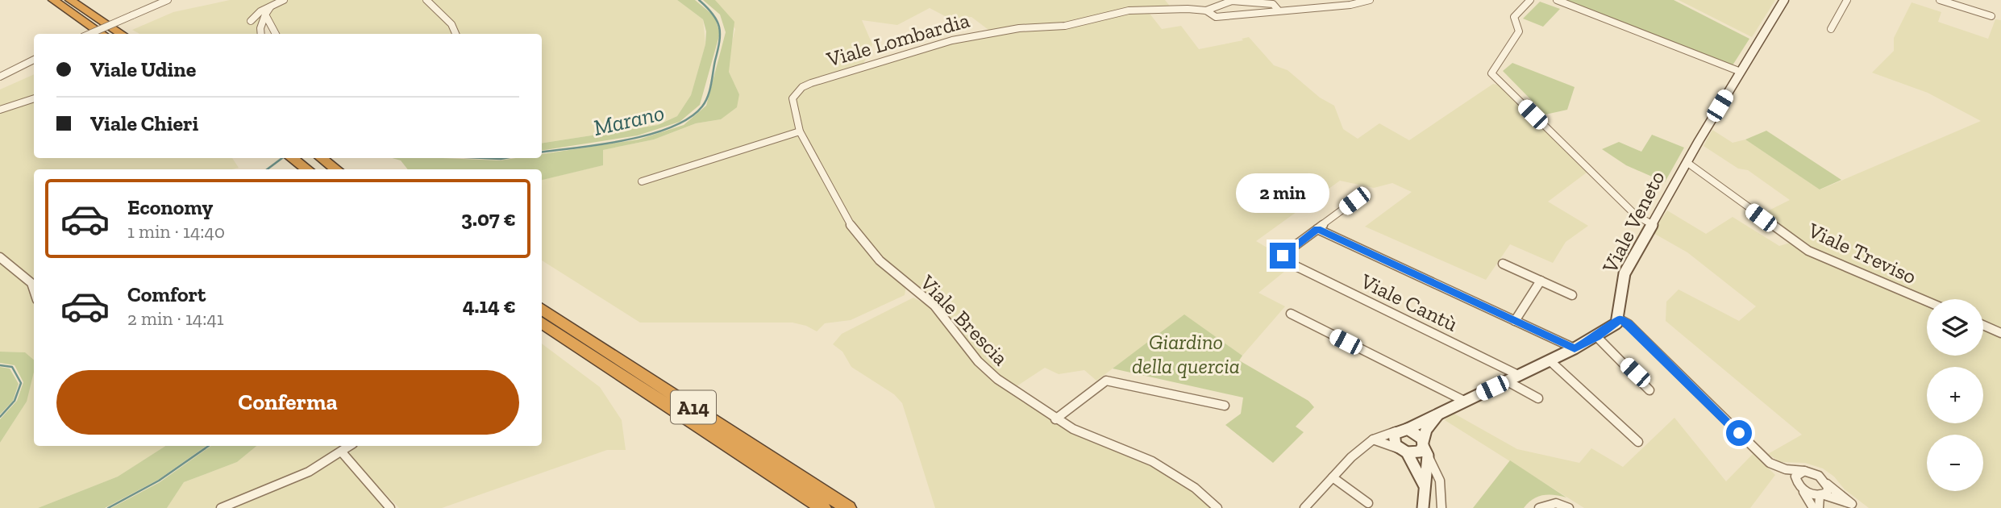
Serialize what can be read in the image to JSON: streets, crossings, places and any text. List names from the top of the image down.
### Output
{
  "streets": {
    "highway": ["A14"],
    "main road": ["Viale Veneto"],
    "street": [
      "Viale Lombardia",
      "Viale Treviso",
      "Viale Cantù",
      "Viale Brescia"
    ]
  },
  "crossings": [
    ["Viale Lombardia", "Viale Brescia"],
    ["Viale Veneto", "Viale Treviso"]
  ],
  "water": ["Marano"],
  "parks": ["Giardino della quercia"],
  "page": {
    "banner": ["Viale Udine", "Viale Chieri"],
    "bubble": "2 min",
    "list": [
      {
        "name": "Economy",
        "note": "1 min · 14:40",
        "value": "3.07 €"
      },
      {
        "name": "Comfort",
        "note": "2 min · 14:41",
        "value": "4.14 €"
      }
    ],
    "map_buttons": ["+", "−"],
    "buttons": "Conferma"
  }
}
